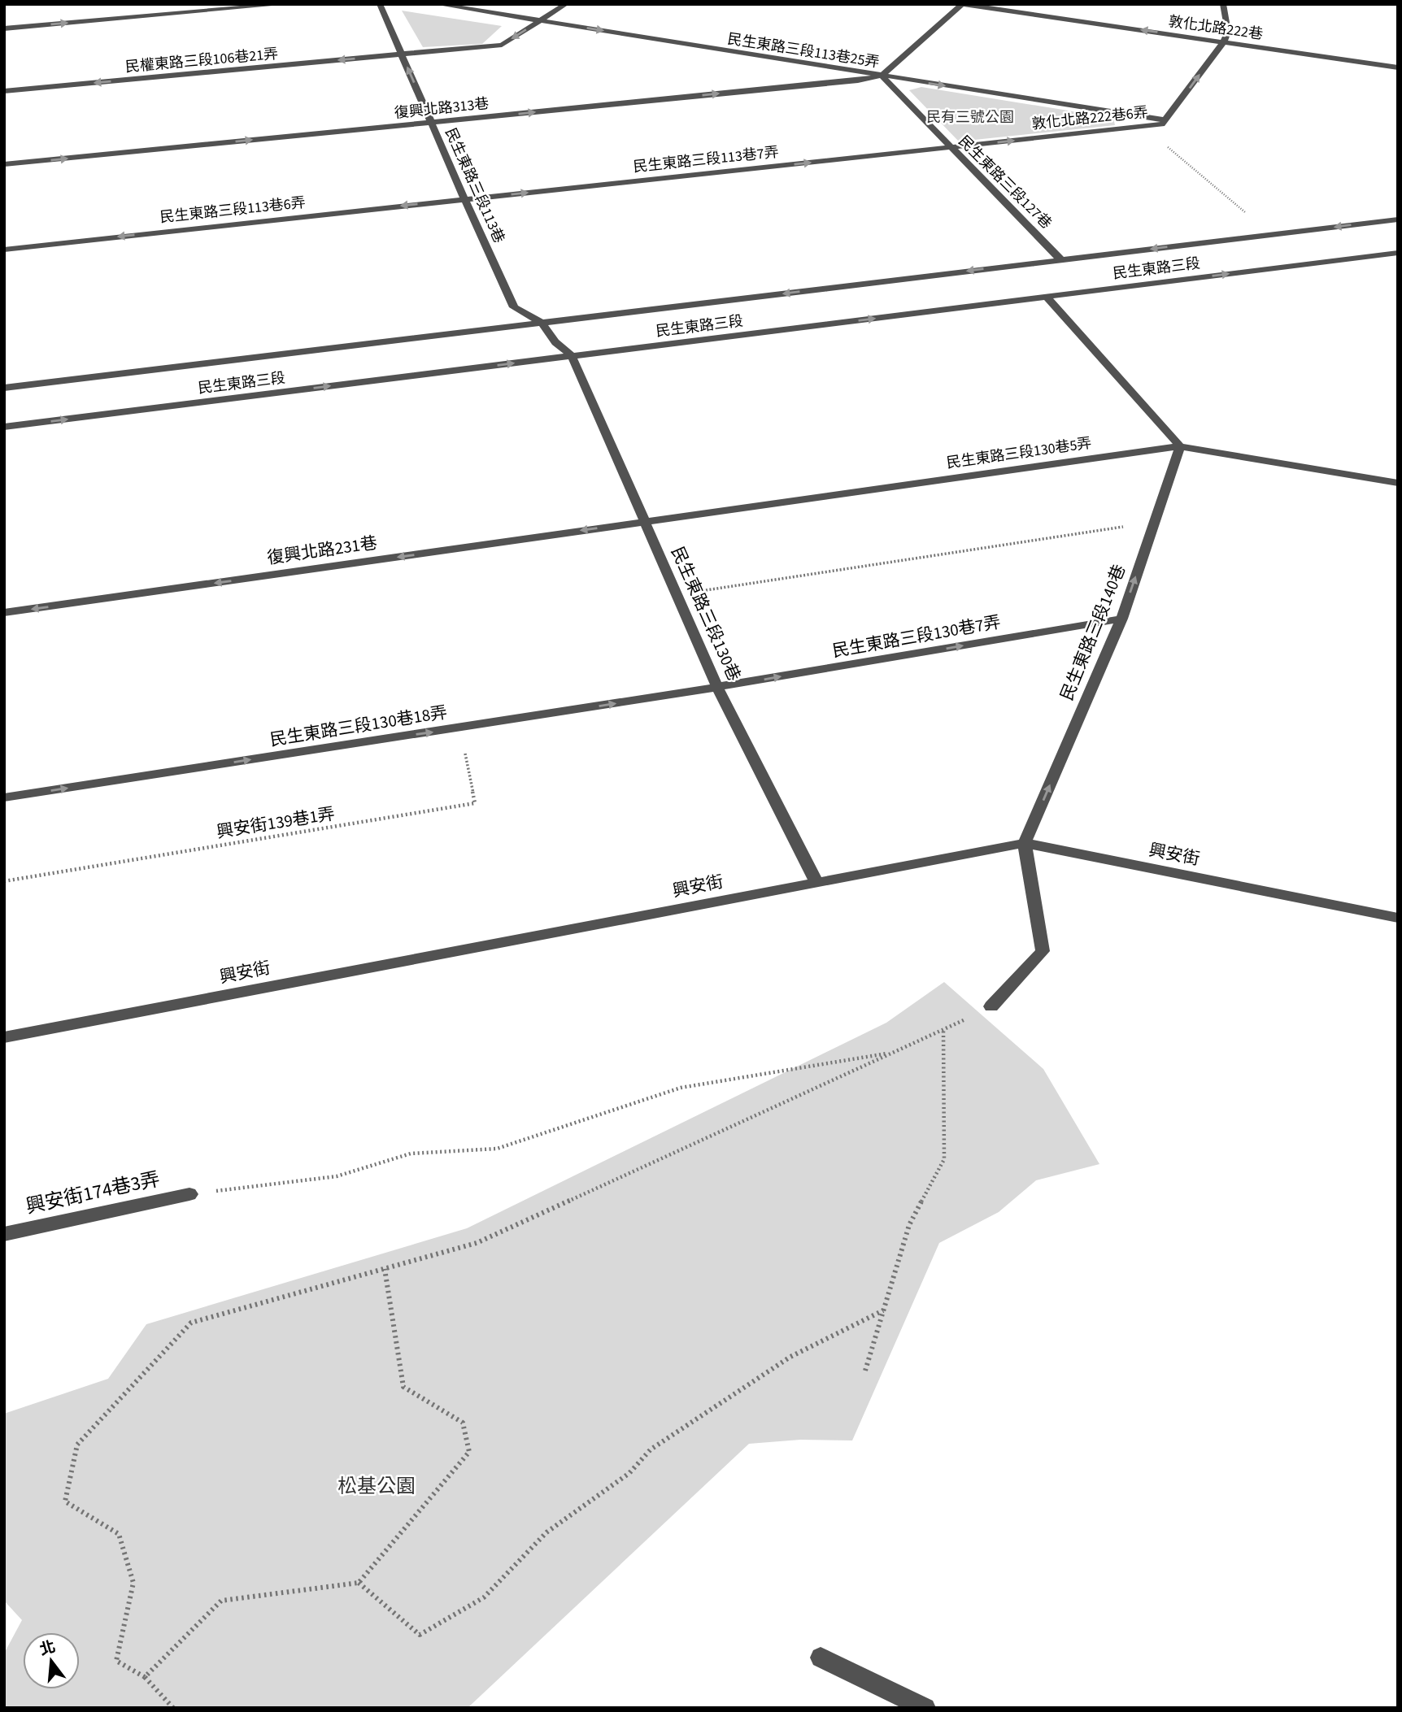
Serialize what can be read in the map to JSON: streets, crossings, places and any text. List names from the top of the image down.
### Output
{
  "streets": {
    "street": [
      "敦化北路222巷",
      "民生東路三段113巷25弄",
      "民權東路三段106巷21弄",
      "復興北路313巷",
      "敦化北路222巷6弄",
      "民生東路三段113巷7弄",
      "民生東路三段127巷",
      "民生東路三段113巷",
      "民生東路三段113巷6弄",
      "民生東路三段",
      "民生東路三段130巷5弄",
      "復興北路231巷",
      "民生東路三段130巷",
      "民生東路三段140巷",
      "民生東路三段130巷7弄",
      "民生東路三段130巷18弄",
      "興安街",
      "興安街174巷3弄"
    ],
    "path": ["興安街139巷1弄"]
  },
  "crossings": [
    ["敦化北路222巷", "敦化北路222巷6弄"],
    ["民生東路三段113巷25弄", "民權東路三段106巷21弄"],
    ["民生東路三段113巷25弄", "復興北路313巷"],
    ["民生東路三段113巷25弄", "敦化北路222巷6弄"],
    ["民生東路三段113巷25弄", "民生東路三段127巷"],
    ["民權東路三段106巷21弄", "民生東路三段113巷"],
    ["復興北路313巷", "民生東路三段127巷"],
    ["復興北路313巷", "民生東路三段113巷"],
    ["敦化北路222巷6弄", "民生東路三段113巷7弄"],
    ["敦化北路222巷6弄", "民生東路三段127巷"],
    ["民生東路三段113巷7弄", "民生東路三段127巷"],
    ["民生東路三段113巷7弄", "民生東路三段113巷"],
    ["民生東路三段113巷7弄", "民生東路三段113巷6弄"],
    ["民生東路三段127巷", "民生東路三段"],
    ["民生東路三段113巷", "民生東路三段113巷6弄"],
    ["民生東路三段113巷", "民生東路三段"],
    ["民生東路三段113巷", "民生東路三段130巷"],
    ["民生東路三段", "民生東路三段130巷"],
    ["民生東路三段130巷5弄", "復興北路231巷"],
    ["民生東路三段130巷5弄", "民生東路三段130巷"],
    ["民生東路三段130巷5弄", "民生東路三段140巷"],
    ["復興北路231巷", "民生東路三段130巷"],
    ["民生東路三段130巷", "民生東路三段130巷7弄"],
    ["民生東路三段130巷", "民生東路三段130巷18弄"],
    ["民生東路三段130巷", "興安街"],
    ["民生東路三段140巷", "民生東路三段130巷7弄"],
    ["民生東路三段140巷", "興安街"],
    ["民生東路三段130巷7弄", "民生東路三段130巷18弄"],
    ["民生東路三段130巷18弄", "興安街139巷1弄"]
  ],
  "one_way": [
    "敦化北路222巷",
    "民生東路三段113巷25弄",
    "復興北路313巷",
    "敦化北路222巷6弄",
    "民生東路三段113巷7弄",
    "民生東路三段113巷6弄",
    "復興北路231巷",
    "民生東路三段140巷",
    "民生東路三段130巷7弄",
    "民生東路三段130巷18弄"
  ],
  "parks": ["民有三號公園", "松基公園"],
  "north": "top"
}
